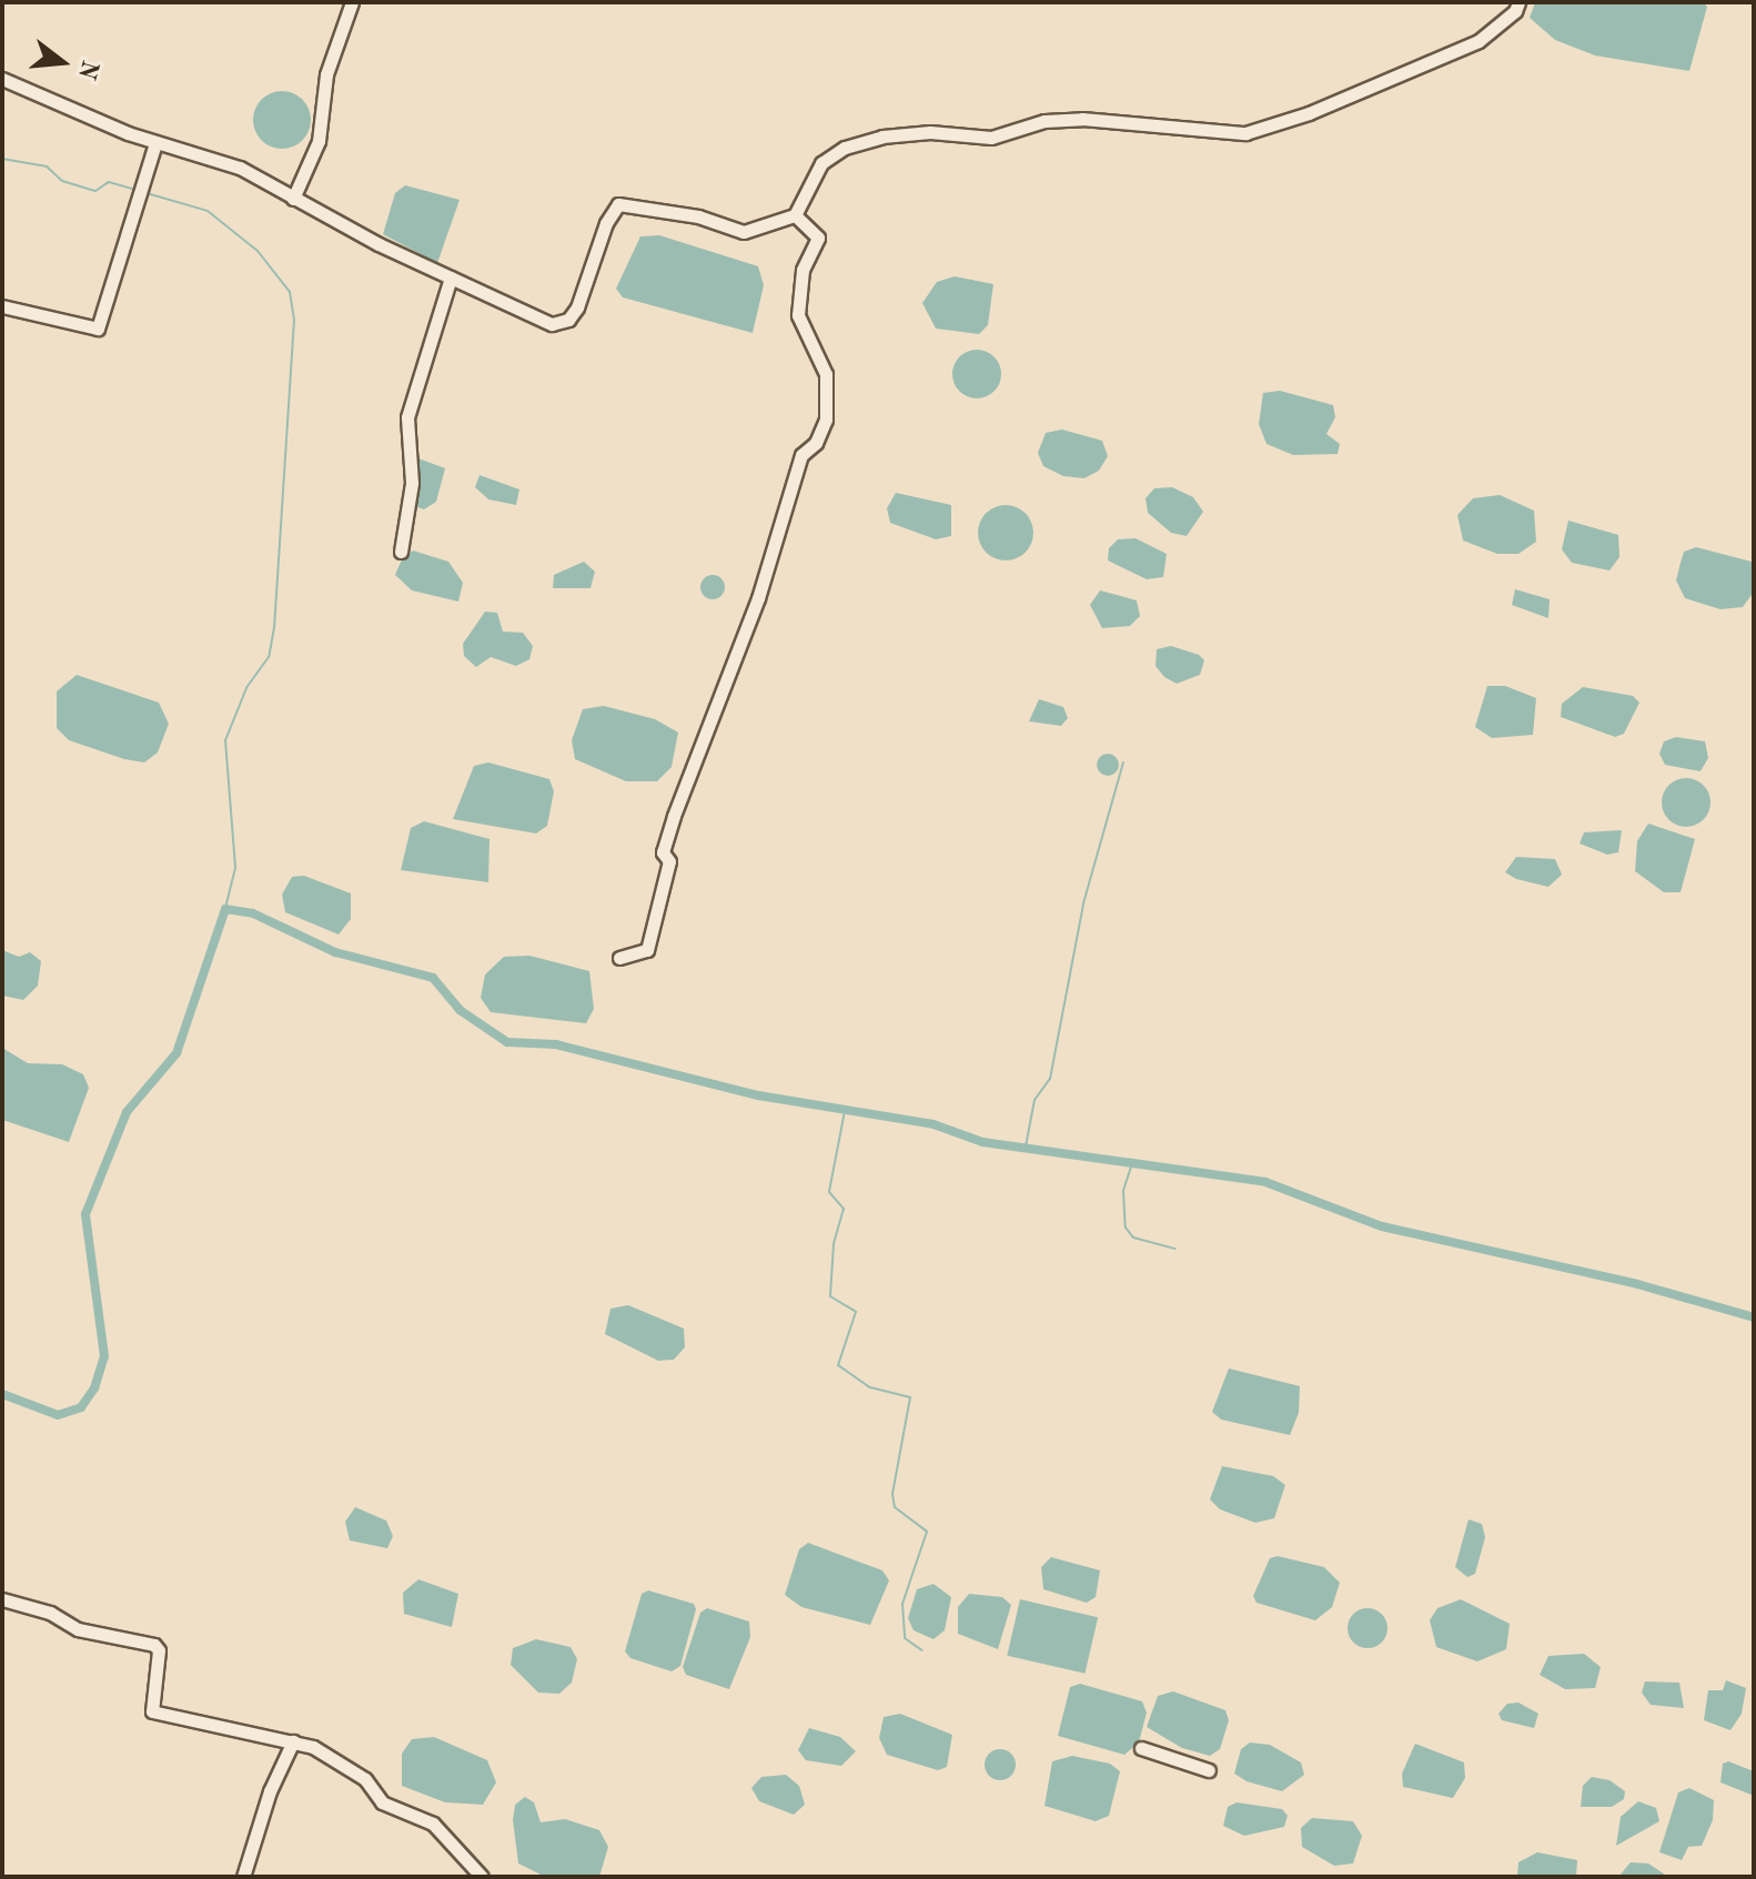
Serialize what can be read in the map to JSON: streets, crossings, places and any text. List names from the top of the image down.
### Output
{
  "north": "right"
}
